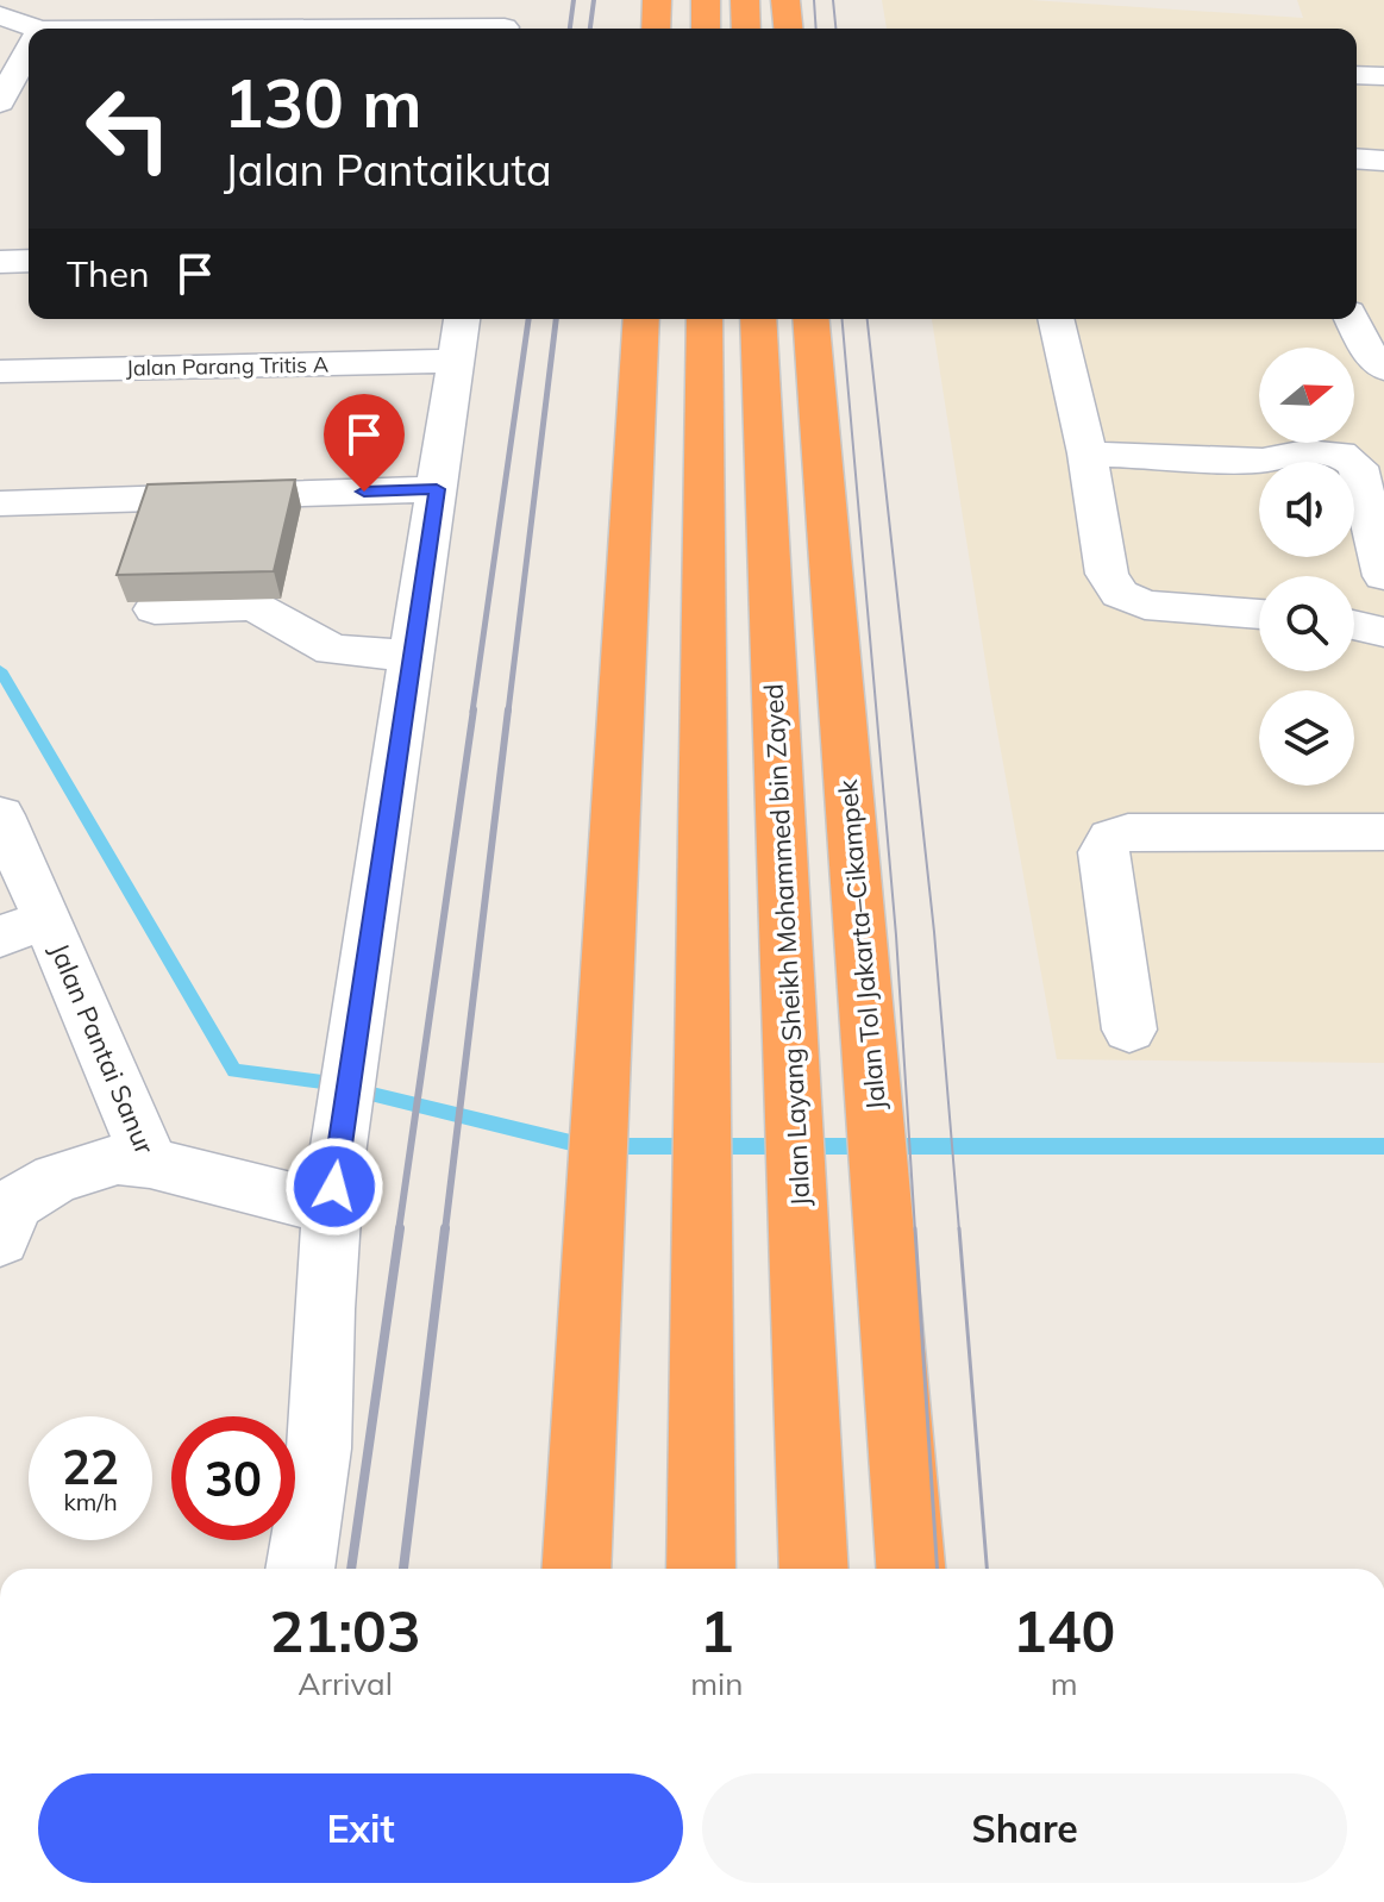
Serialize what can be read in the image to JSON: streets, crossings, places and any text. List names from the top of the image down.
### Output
{
  "streets": {
    "highway": ["Jalan Layang Sheikh Mohammed bin Zayed", "Jalan Tol Jakarta–Cikampek"],
    "street": ["Jalan Parang Tritis A", "Jalan Pantai Sanur"]
  },
  "north": "right",
  "page": {
    "turn": ["130 m", "Jalan Pantaikuta"],
    "then": "Then",
    "speed": "22 km/h",
    "limit": "30",
    "eta": [
      "21:03",
      "Arrival",
      "1",
      "min",
      "140",
      "m"
    ],
    "buttons": ["Exit", "Share"]
  }
}
